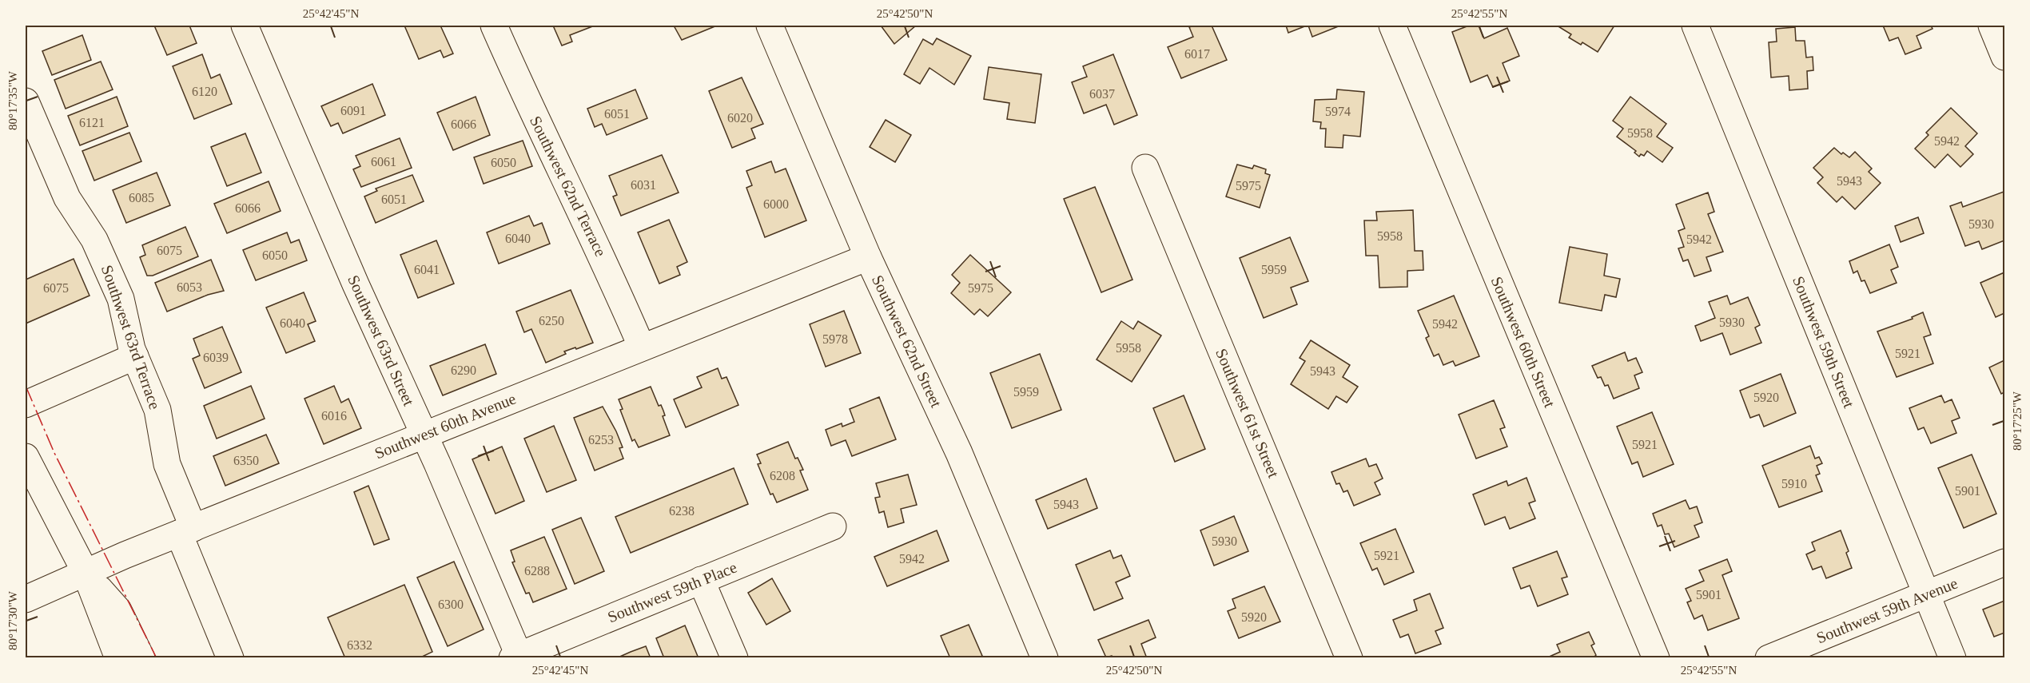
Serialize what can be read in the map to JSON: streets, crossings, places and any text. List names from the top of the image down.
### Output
{
  "streets": {
    "street": [
      "Southwest 62nd Terrace",
      "Southwest 63rd Terrace",
      "Southwest 63rd Street",
      "Southwest 62nd Street",
      "Southwest 60th Street",
      "Southwest 59th Street",
      "Southwest 61st Street",
      "Southwest 60th Avenue",
      "Southwest 59th Place",
      "Southwest 59th Avenue"
    ]
  },
  "crossings": [
    ["Southwest 62nd Terrace", "Southwest 60th Avenue"],
    ["Southwest 63rd Terrace", "Southwest 60th Avenue"],
    ["Southwest 63rd Street", "Southwest 60th Avenue"],
    ["Southwest 63rd Street", "Southwest 59th Place"],
    ["Southwest 62nd Street", "Southwest 60th Avenue"],
    ["Southwest 59th Street", "Southwest 59th Avenue"]
  ],
  "house_numbers": [
    "6017",
    "6120",
    "6037",
    "6091",
    "5974",
    "6051",
    "6020",
    "6121",
    "6066",
    "5958",
    "5942",
    "6061",
    "6050",
    "5943",
    "6031",
    "5975",
    "6085",
    "6051",
    "6000",
    "6066",
    "5930",
    "5958",
    "6040",
    "5942",
    "6075",
    "6050",
    "6041",
    "5959",
    "6053",
    "6075",
    "5975",
    "6250",
    "5930",
    "6040",
    "5942",
    "5978",
    "5958",
    "5921",
    "6039",
    "6290",
    "5943",
    "5959",
    "5920",
    "6016",
    "6253",
    "5921",
    "6350",
    "6208",
    "5910",
    "5901",
    "5943",
    "6238",
    "5930",
    "5921",
    "5942",
    "6288",
    "5901",
    "6300",
    "5920",
    "6332"
  ],
  "coordinates": [
    "25°42'45\"N",
    "25°42'50\"N",
    "25°42'55\"N",
    "80°17'35\"W",
    "80°17'25\"W",
    "80°17'30\"W"
  ]
}
